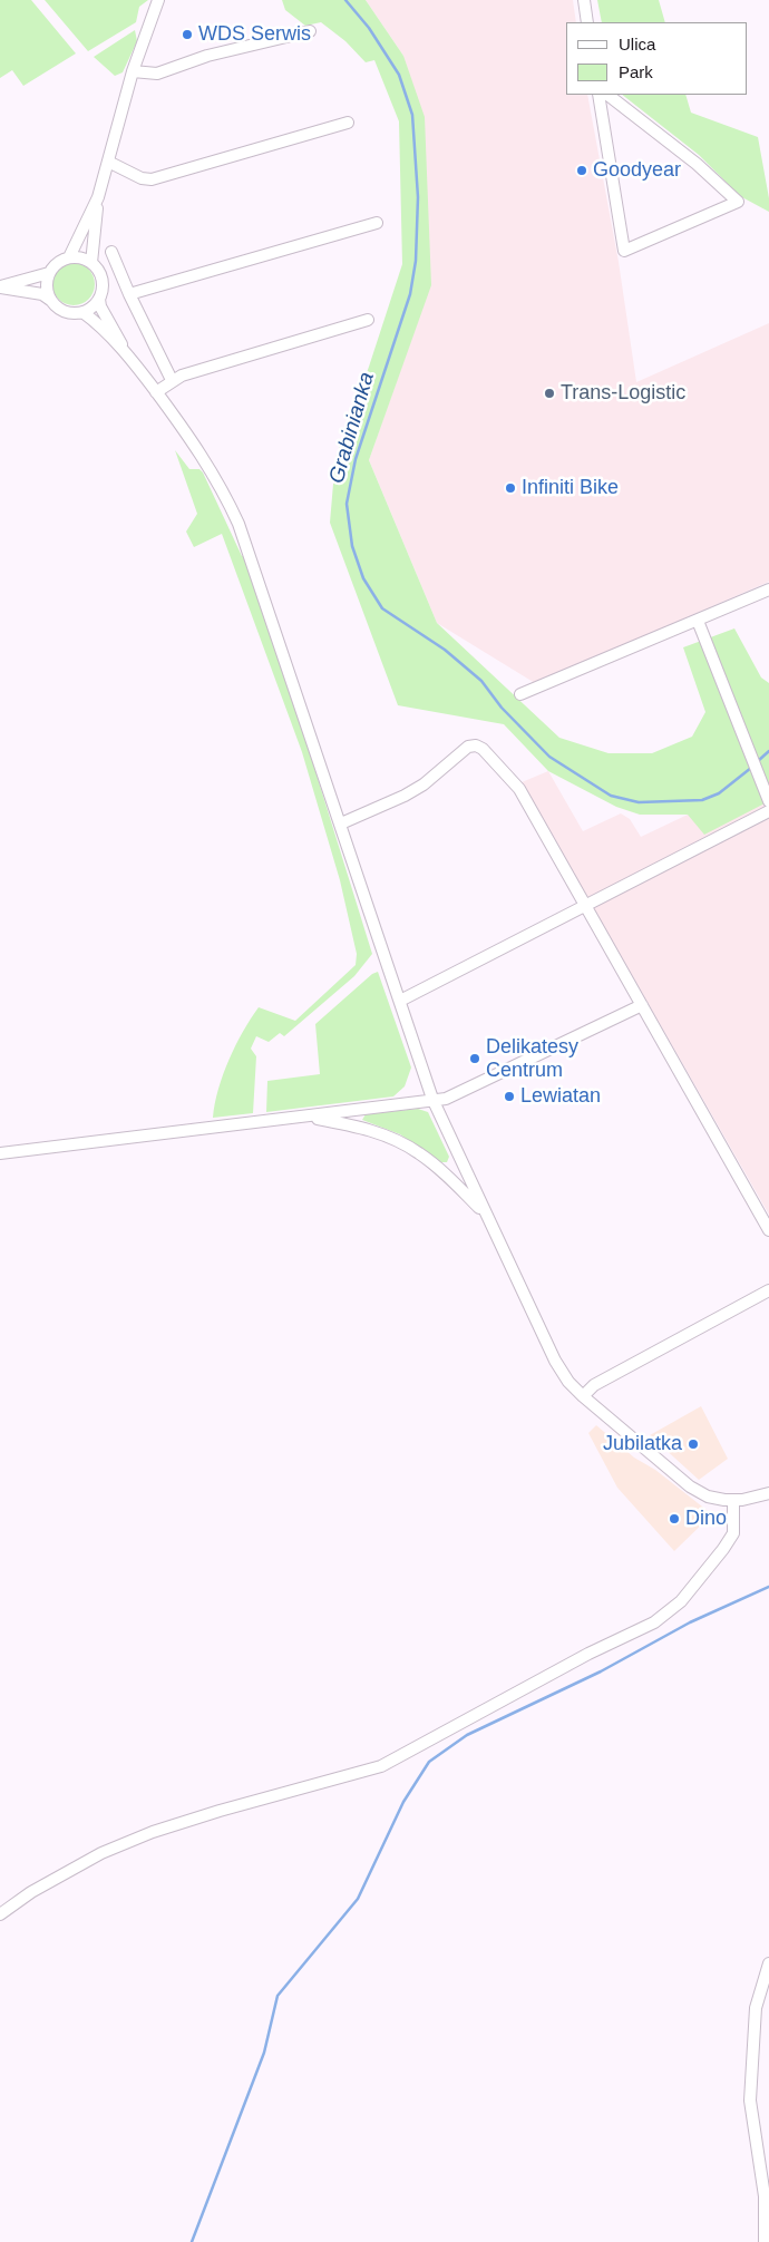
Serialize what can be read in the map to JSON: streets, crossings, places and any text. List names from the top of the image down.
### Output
{
  "water": ["Grabinianka"],
  "places": [
    "WDS Serwis",
    "Goodyear",
    "Trans-Logistic",
    "Infiniti Bike",
    "Delikatesy Centrum",
    "Lewiatan",
    "Jubilatka",
    "Dino"
  ],
  "legend": ["Ulica", "Park"]
}
